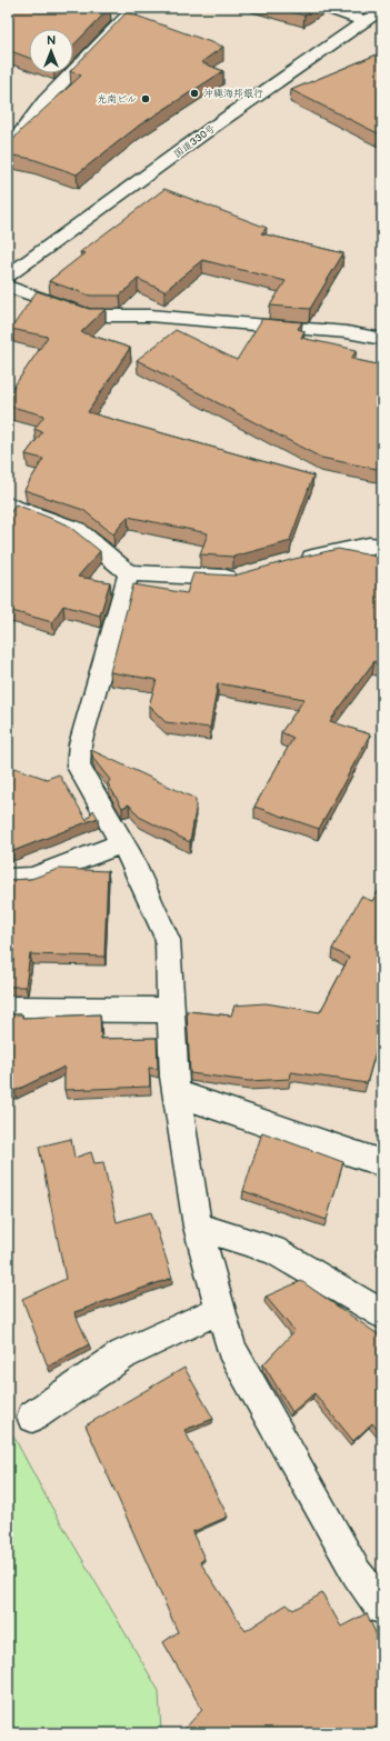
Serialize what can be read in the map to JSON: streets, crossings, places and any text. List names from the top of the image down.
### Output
{
  "streets": {
    "main road": ["国道330号"]
  },
  "places": ["沖縄海邦銀行", "光南ビル"],
  "north": "top"
}
